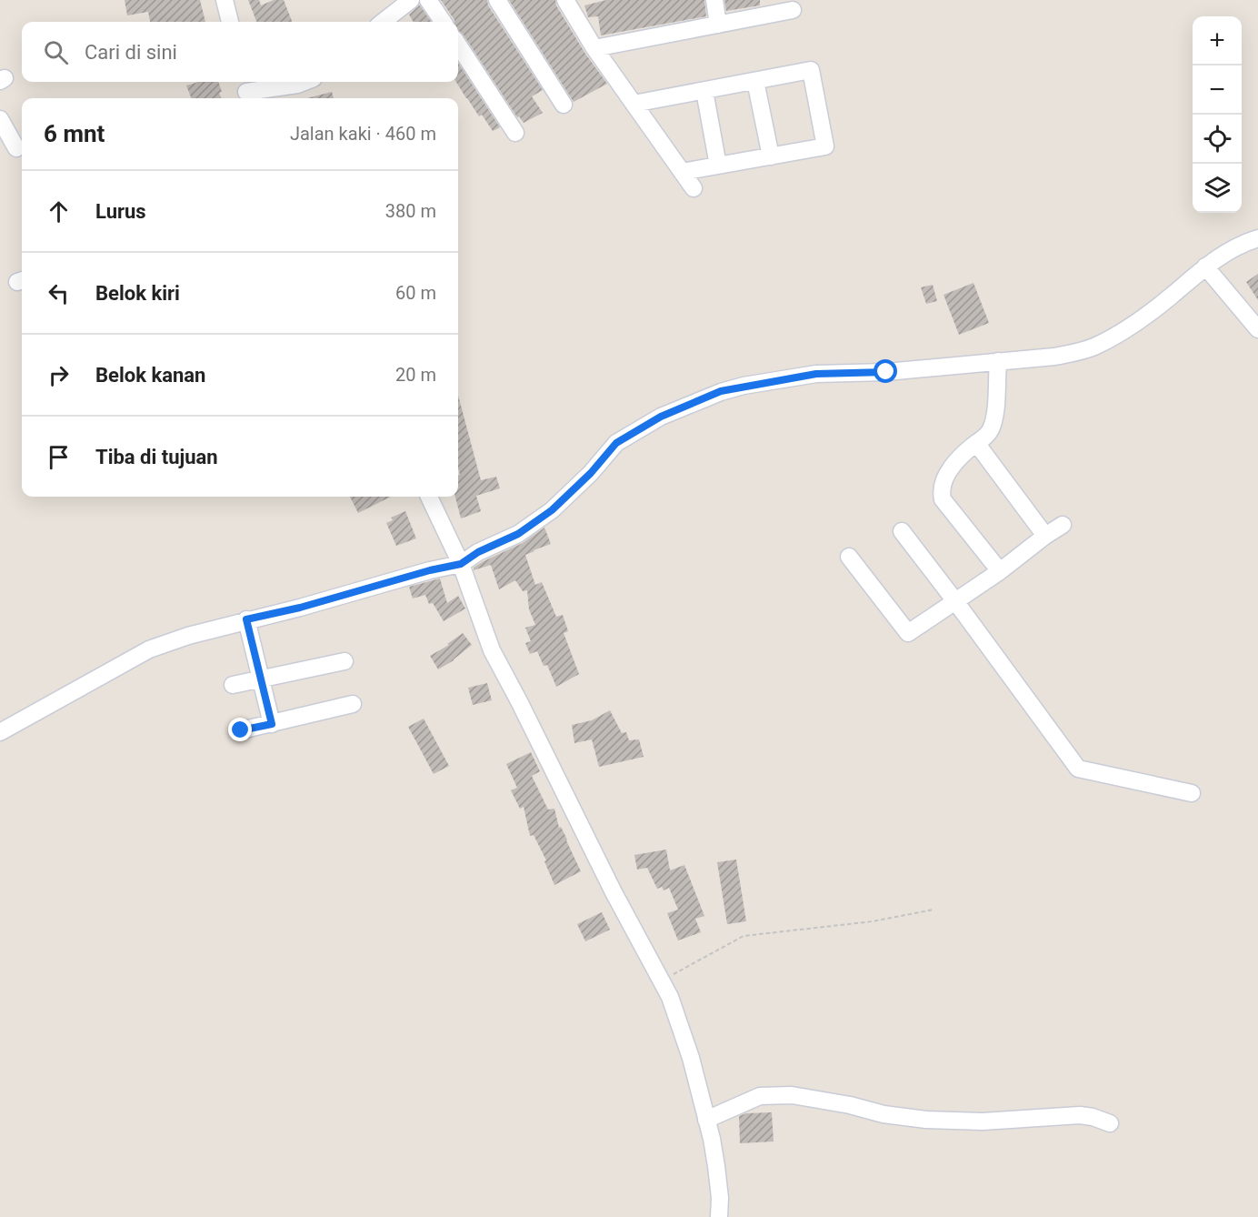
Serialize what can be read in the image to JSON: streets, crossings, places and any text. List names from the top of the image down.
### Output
{
  "page": {
    "map_buttons": ["+", "−"],
    "search": "Cari di sini",
    "heading": ["6 mnt", "Jalan kaki · 460 m"],
    "list": [
      ["Lurus", "380 m"],
      ["Belok kiri", "60 m"],
      ["Belok kanan", "20 m"],
      "Tiba di tujuan"
    ]
  }
}
